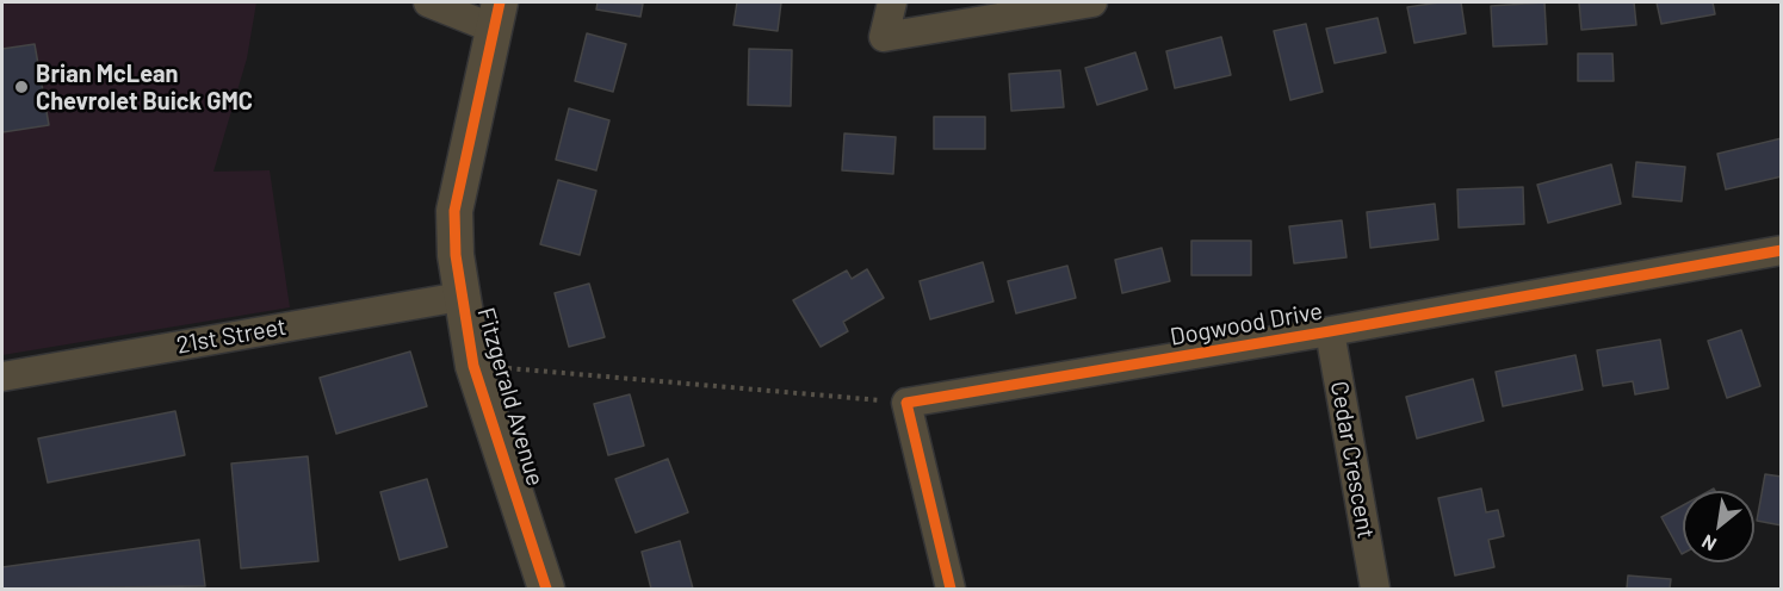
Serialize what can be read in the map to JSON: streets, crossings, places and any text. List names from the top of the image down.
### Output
{
  "streets": {
    "street": [
      "Dogwood Drive",
      "21st Street",
      "Fitzgerald Avenue",
      "Cedar Crescent"
    ]
  },
  "crossings": [
    ["Dogwood Drive", "Cedar Crescent"],
    ["21st Street", "Fitzgerald Avenue"]
  ],
  "places": ["Brian McLean Chevrolet Buick GMC"],
  "north": "bottom left"
}
